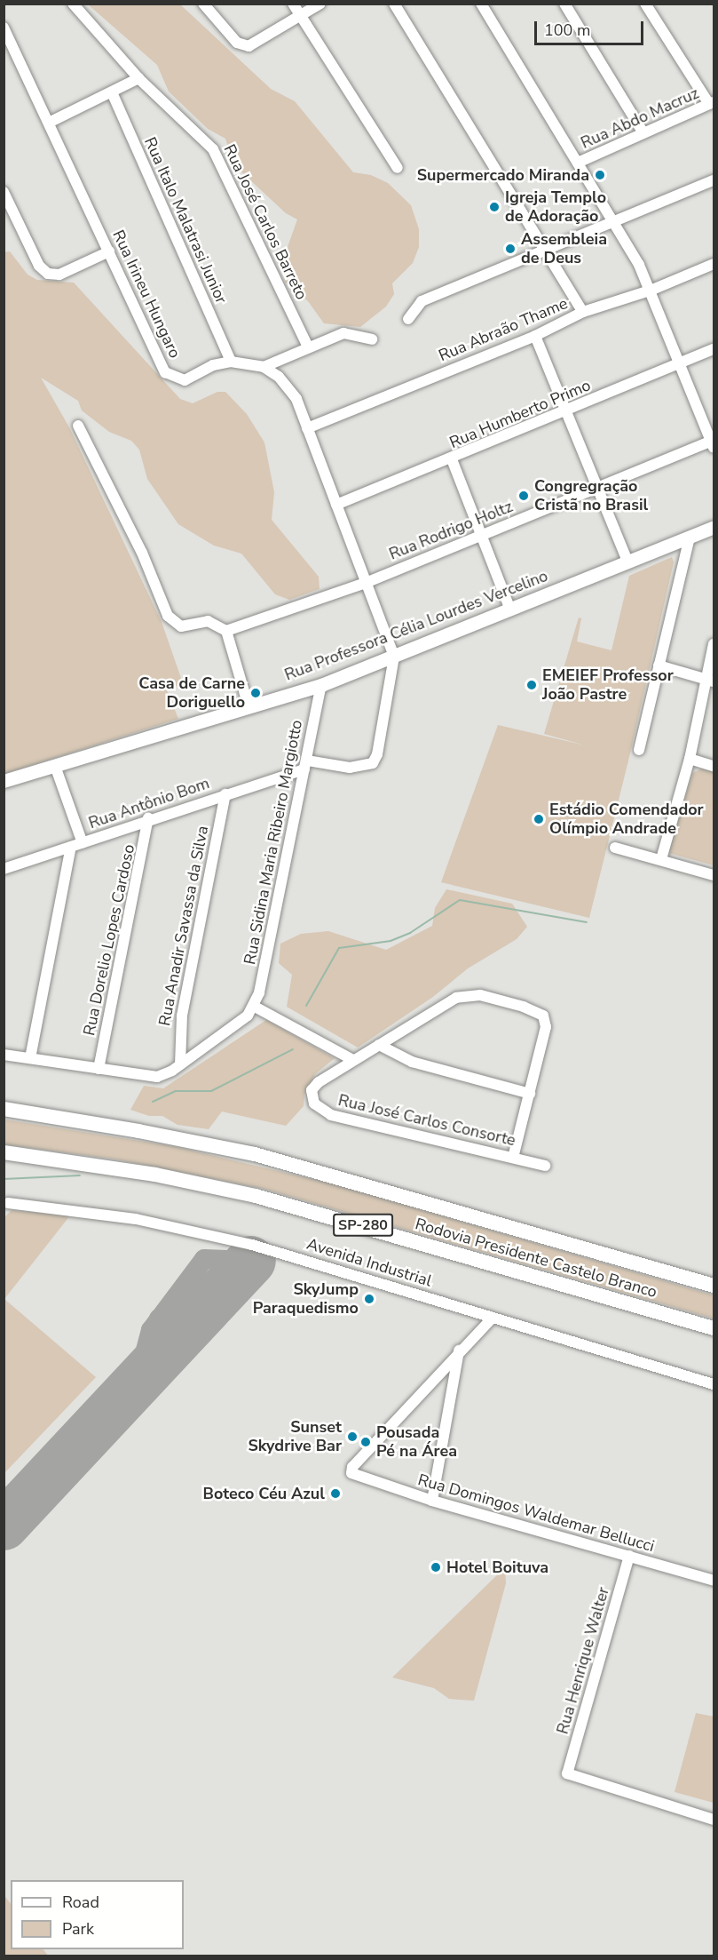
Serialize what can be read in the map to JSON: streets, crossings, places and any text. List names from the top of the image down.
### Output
{
  "streets": {
    "highway": ["SP-280", "Rodovia Presidente Castelo Branco"],
    "main road": ["Rua Professora Célia Lourdes Vercelino"],
    "street": [
      "Rua Abdo Macruz",
      "Rua Italo Malatrasi Junior",
      "Rua José Carlos Barreto",
      "Rua Irineu Hungaro",
      "Rua Abraão Thame",
      "Rua Humberto Primo",
      "Rua Rodrigo Holtz",
      "Rua Antônio Bom",
      "Rua Sidina Maria Ribeiro Margiotto",
      "Rua Anadir Savassa da Silva",
      "Rua Dorelio Lopes Cardoso",
      "Rua José Carlos Consorte",
      "Avenida Industrial",
      "Rua Domingos Waldemar Bellucci",
      "Rua Henrique Walter"
    ]
  },
  "crossings": [
    ["Rua Italo Malatrasi Junior", "Rua Irineu Hungaro"],
    ["Rua Professora Célia Lourdes Vercelino", "Rua Sidina Maria Ribeiro Margiotto"],
    ["Rua Antônio Bom", "Rua Sidina Maria Ribeiro Margiotto"],
    ["Rua Antônio Bom", "Rua Anadir Savassa da Silva"],
    ["Rua Antônio Bom", "Rua Dorelio Lopes Cardoso"],
    ["Rua Domingos Waldemar Bellucci", "Rua Henrique Walter"]
  ],
  "places": [
    "Supermercado Miranda",
    "Igreja Templo de Adoração",
    "Assembleia de Deus",
    "Congregração Cristã no Brasil",
    "EMEIEF Professor João Pastre",
    "Casa de Carne Doriguello",
    "Estádio Comendador Olímpio Andrade",
    "SkyJump Paraquedismo",
    "Sunset Skydrive Bar",
    "Pousada Pé na Área",
    "Boteco Céu Azul",
    "Hotel Boituva"
  ],
  "legend": ["Road", "Park"],
  "scale_bar": "100 m"
}
